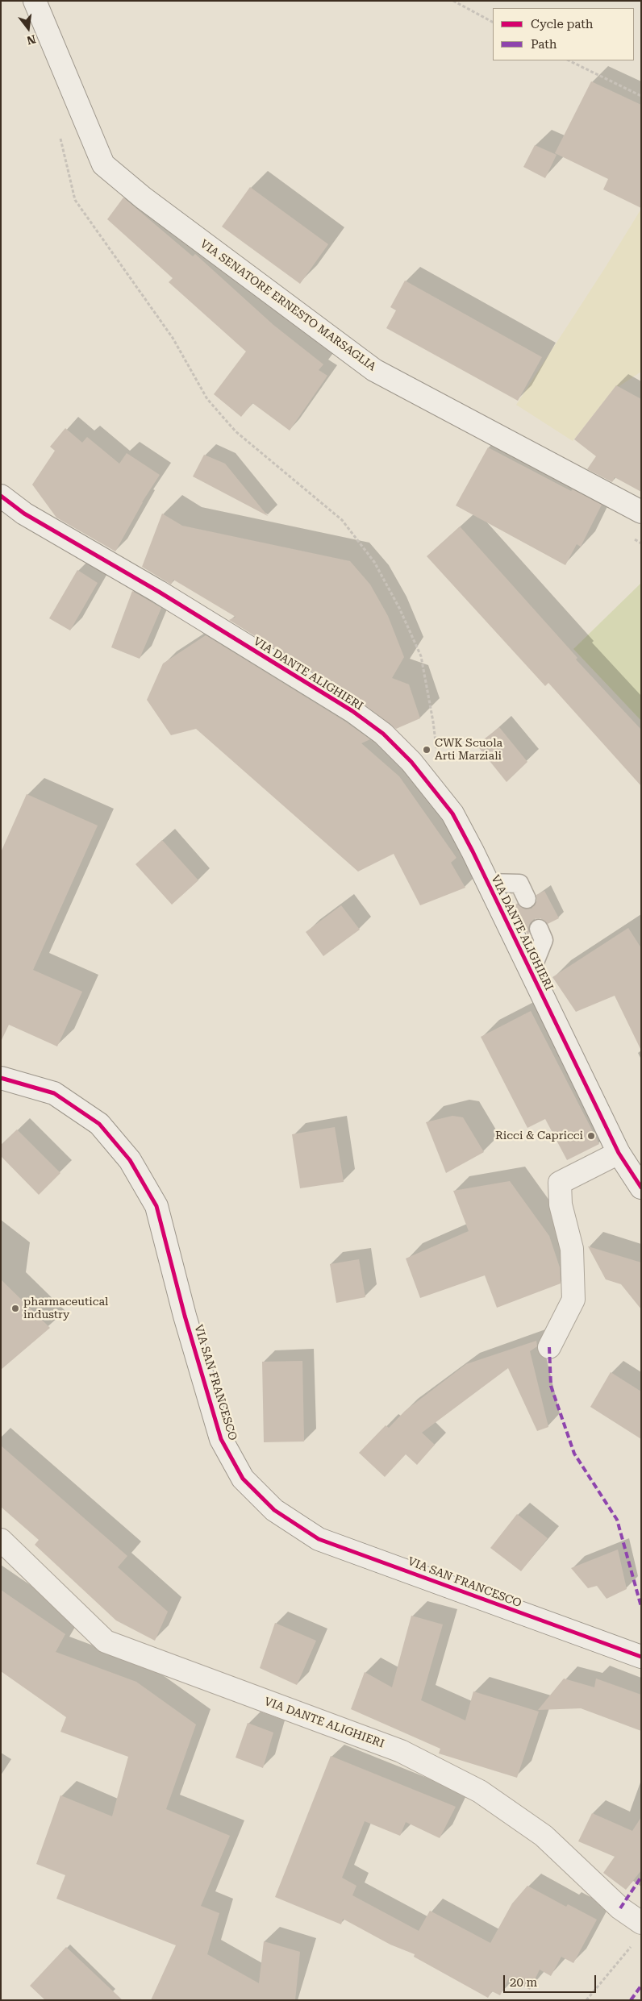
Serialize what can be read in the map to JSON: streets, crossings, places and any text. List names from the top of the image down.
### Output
{
  "streets": {
    "street": ["VIA SENATORE ERNESTO MARSAGLIA", "VIA DANTE ALIGHIERI", "VIA SAN FRANCESCO"]
  },
  "places": ["CWK Scuola Arti Marziali", "Ricci & Capricci", "pharmaceutical industry"],
  "legend": ["Cycle path", "Path"],
  "scale_bar": "20 m",
  "north": "bottom"
}
